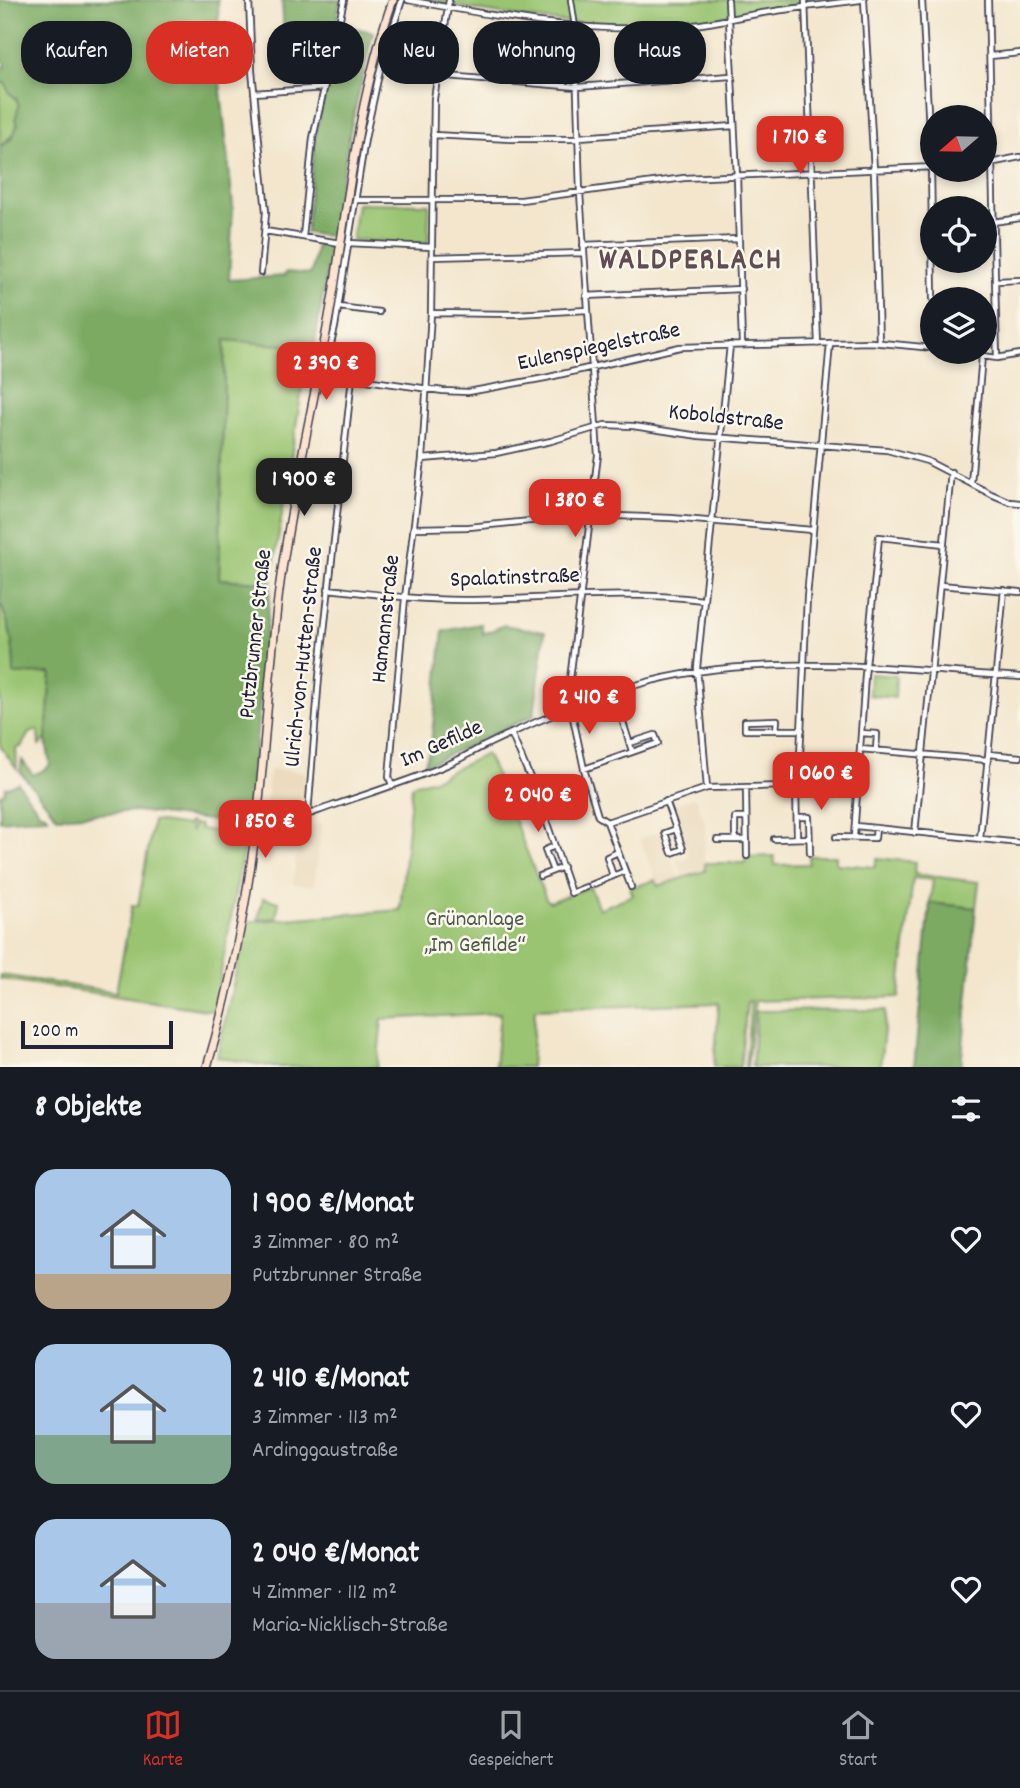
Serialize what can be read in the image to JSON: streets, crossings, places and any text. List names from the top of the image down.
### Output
{
  "streets": {
    "main road": ["Putzbrunner Straße"],
    "street": [
      "Eulenspiegelstraße",
      "Koboldstraße",
      "Spalatinstraße",
      "Hamannstraße",
      "Ulrich-von-Hutten-Straße",
      "Im Gefilde"
    ]
  },
  "crossings": [
    ["Eulenspiegelstraße", "Hamannstraße"],
    ["Eulenspiegelstraße", "Putzbrunner Straße"],
    ["Eulenspiegelstraße", "Ulrich-von-Hutten-Straße"],
    ["Koboldstraße", "Hamannstraße"],
    ["Spalatinstraße", "Hamannstraße"],
    ["Spalatinstraße", "Ulrich-von-Hutten-Straße"],
    ["Hamannstraße", "Im Gefilde"],
    ["Putzbrunner Straße", "Im Gefilde"],
    ["Ulrich-von-Hutten-Straße", "Im Gefilde"]
  ],
  "districts": ["WALDPERLACH"],
  "parks": ["Grünanlage „Im Gefilde“"],
  "scale_bar": "200 m",
  "north": "left",
  "page": {
    "chip": [
      "Kaufen",
      "Mieten",
      "Filter",
      "Neu",
      "Wohnung",
      "Haus"
    ],
    "price": [
      "1 710 €",
      "2 390 €",
      "1 900 €",
      "1 380 €",
      "2 410 €",
      "1 060 €",
      "2 040 €",
      "1 850 €"
    ],
    "scale": "200 m",
    "heading": "8 Objekte",
    "list": [
      {
        "name": "1 900 €/Monat",
        "note": "3 Zimmer · 80 m² · Putzbrunner Straße"
      },
      {
        "name": "2 410 €/Monat",
        "note": "3 Zimmer · 113 m² · Ardinggaustraße"
      },
      {
        "name": "2 040 €/Monat",
        "note": "4 Zimmer · 112 m² · Maria-Nicklisch-Straße"
      }
    ],
    "tabs": ["Karte", "Gespeichert", "Start"]
  }
}
